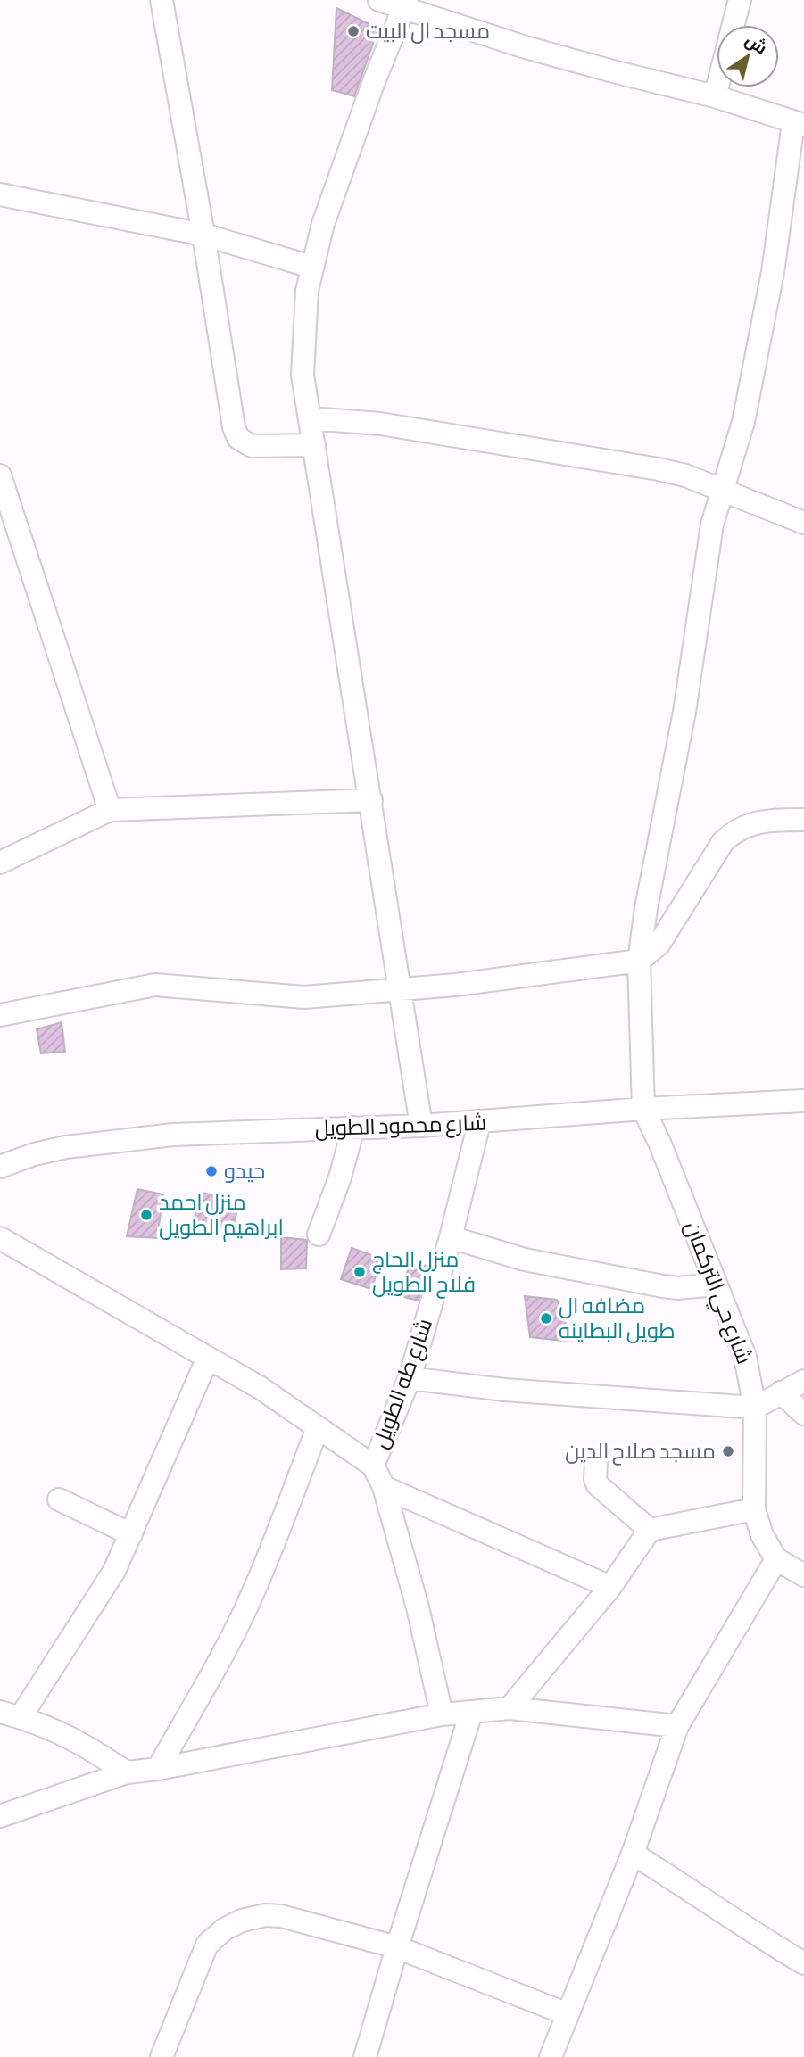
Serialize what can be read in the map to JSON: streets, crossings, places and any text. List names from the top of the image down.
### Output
{
  "streets": {
    "street": ["شارع محمود الطويل", "شارع حي التركمان", "شارع طه الطويل"]
  },
  "crossings": [
    ["شارع محمود الطويل", "شارع حي التركمان"],
    ["شارع محمود الطويل", "شارع طه الطويل"]
  ],
  "places": [
    "مسجد ال البيت",
    "حيدو",
    "منزل احمد ابراهيم الطويل",
    "منزل الحاج فلاح الطويل",
    "مضافه ال طويل البطاينه",
    "مسجد صلاح الدين"
  ],
  "north": "top right"
}
